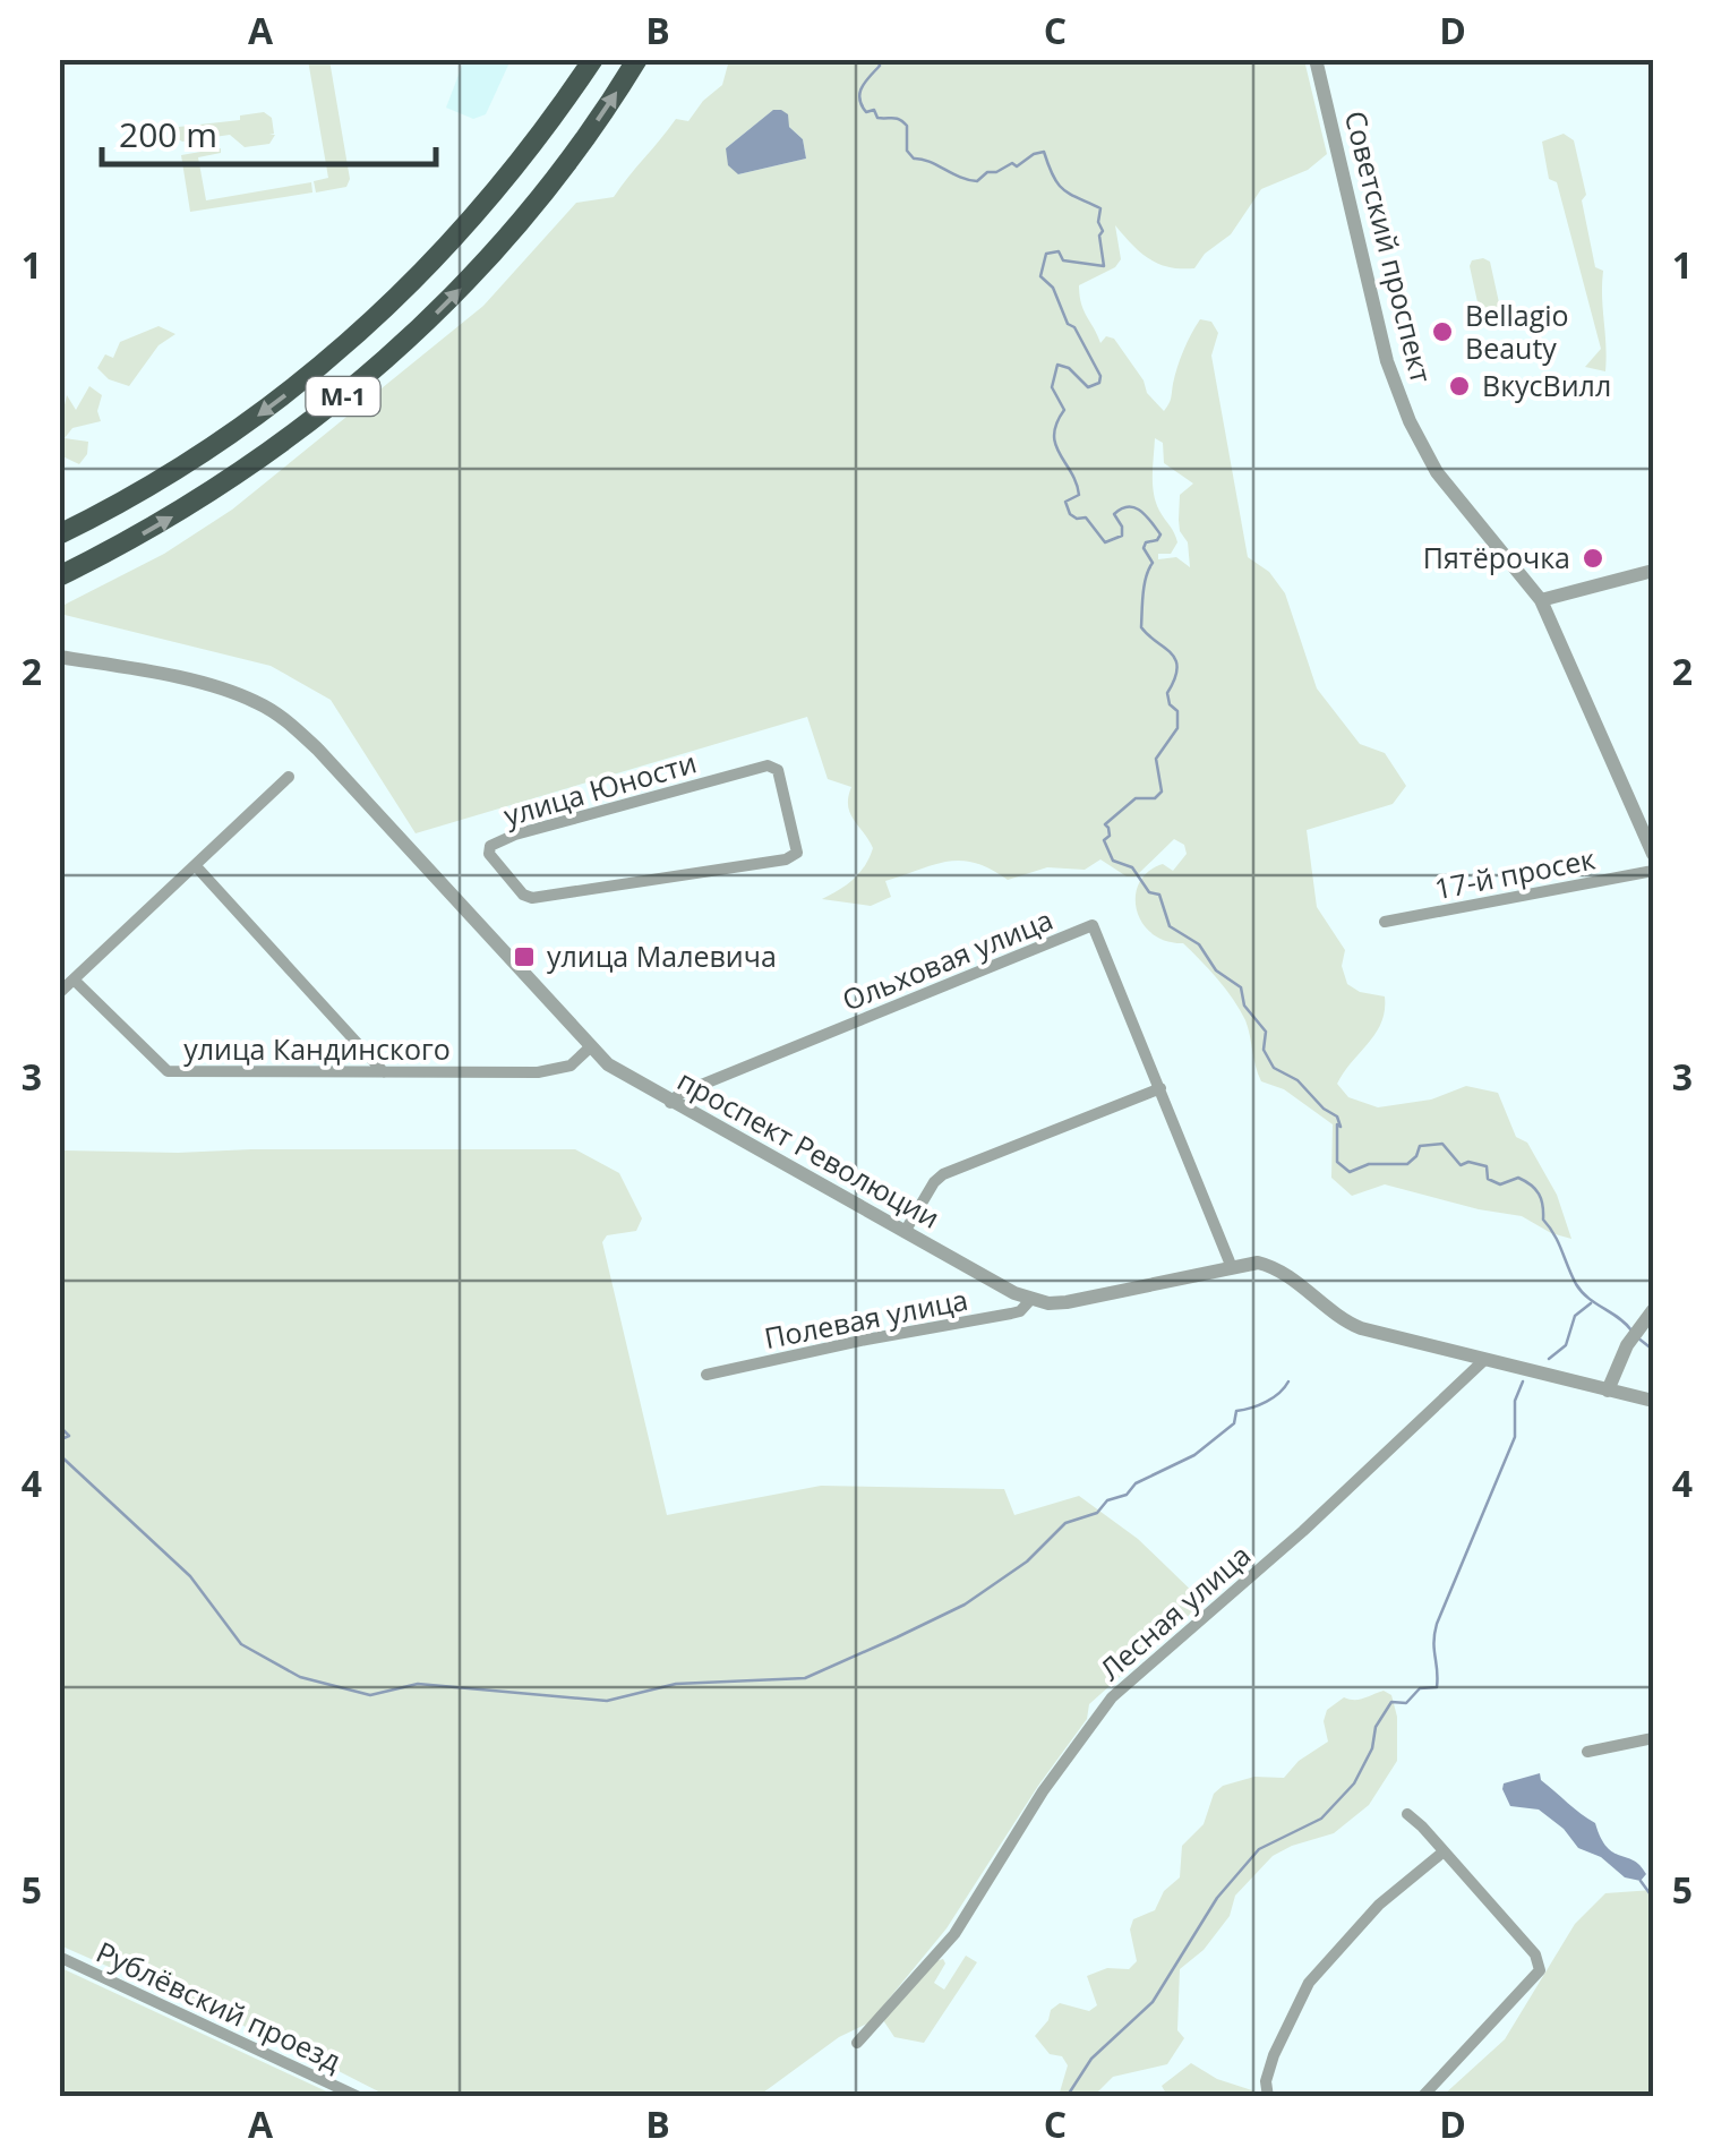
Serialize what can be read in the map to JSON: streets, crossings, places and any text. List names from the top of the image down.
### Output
{
  "streets": {
    "highway": ["М-1"],
    "street": [
      "Советский проспект",
      "улица Юности",
      "17-й просек",
      "Ольховая улица",
      "улица Кандинского",
      "проспект Революции",
      "Полевая улица",
      "Лесная улица",
      "Рублёвский проезд"
    ]
  },
  "crossings": [
    ["Ольховая улица", "проспект Революции"],
    ["улица Кандинского", "проспект Революции"],
    ["проспект Революции", "Полевая улица"]
  ],
  "places": {
    "other": ["Bellagio Beauty", "ВкусВилл", "Пятёрочка"],
    "transit": ["улица Малевича"]
  },
  "scale_bar": "200 m",
  "grid": {
    "columns": [
      "A",
      "B",
      "C",
      "D"
    ],
    "rows": [
      "1",
      "2",
      "3",
      "4",
      "5"
    ]
  }
}
